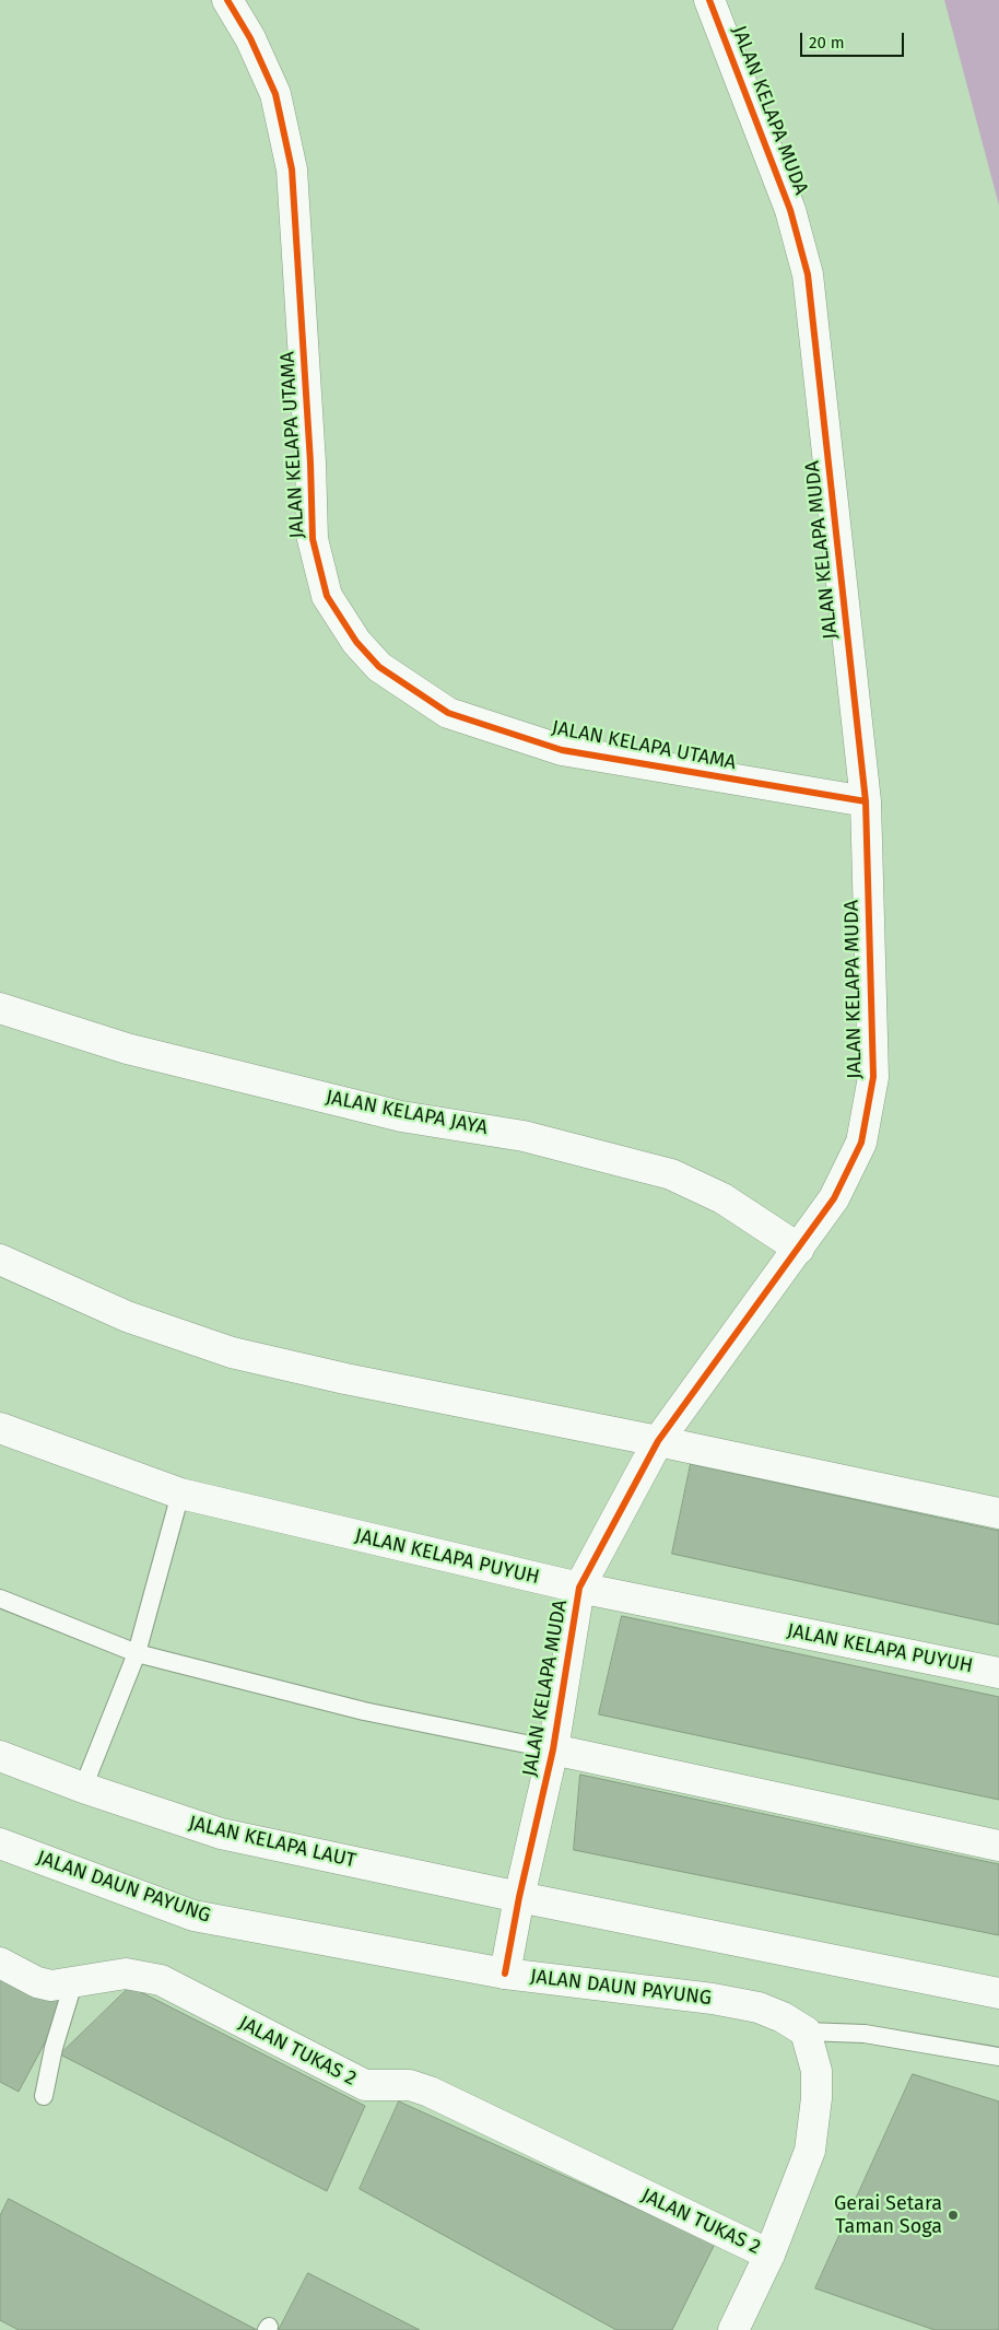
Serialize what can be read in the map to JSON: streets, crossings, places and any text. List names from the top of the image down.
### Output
{
  "streets": {
    "street": [
      "JALAN KELAPA MUDA",
      "JALAN KELAPA UTAMA",
      "JALAN KELAPA JAYA",
      "JALAN KELAPA PUYUH",
      "JALAN KELAPA LAUT",
      "JALAN DAUN PAYUNG",
      "JALAN TUKAS 2"
    ]
  },
  "crossings": [
    ["JALAN KELAPA MUDA", "JALAN KELAPA UTAMA"],
    ["JALAN KELAPA MUDA", "JALAN KELAPA JAYA"],
    ["JALAN KELAPA MUDA", "JALAN KELAPA PUYUH"],
    ["JALAN KELAPA MUDA", "JALAN KELAPA LAUT"],
    ["JALAN KELAPA MUDA", "JALAN DAUN PAYUNG"]
  ],
  "places": ["Gerai Setara Taman Soga"],
  "scale_bar": "20 m"
}
